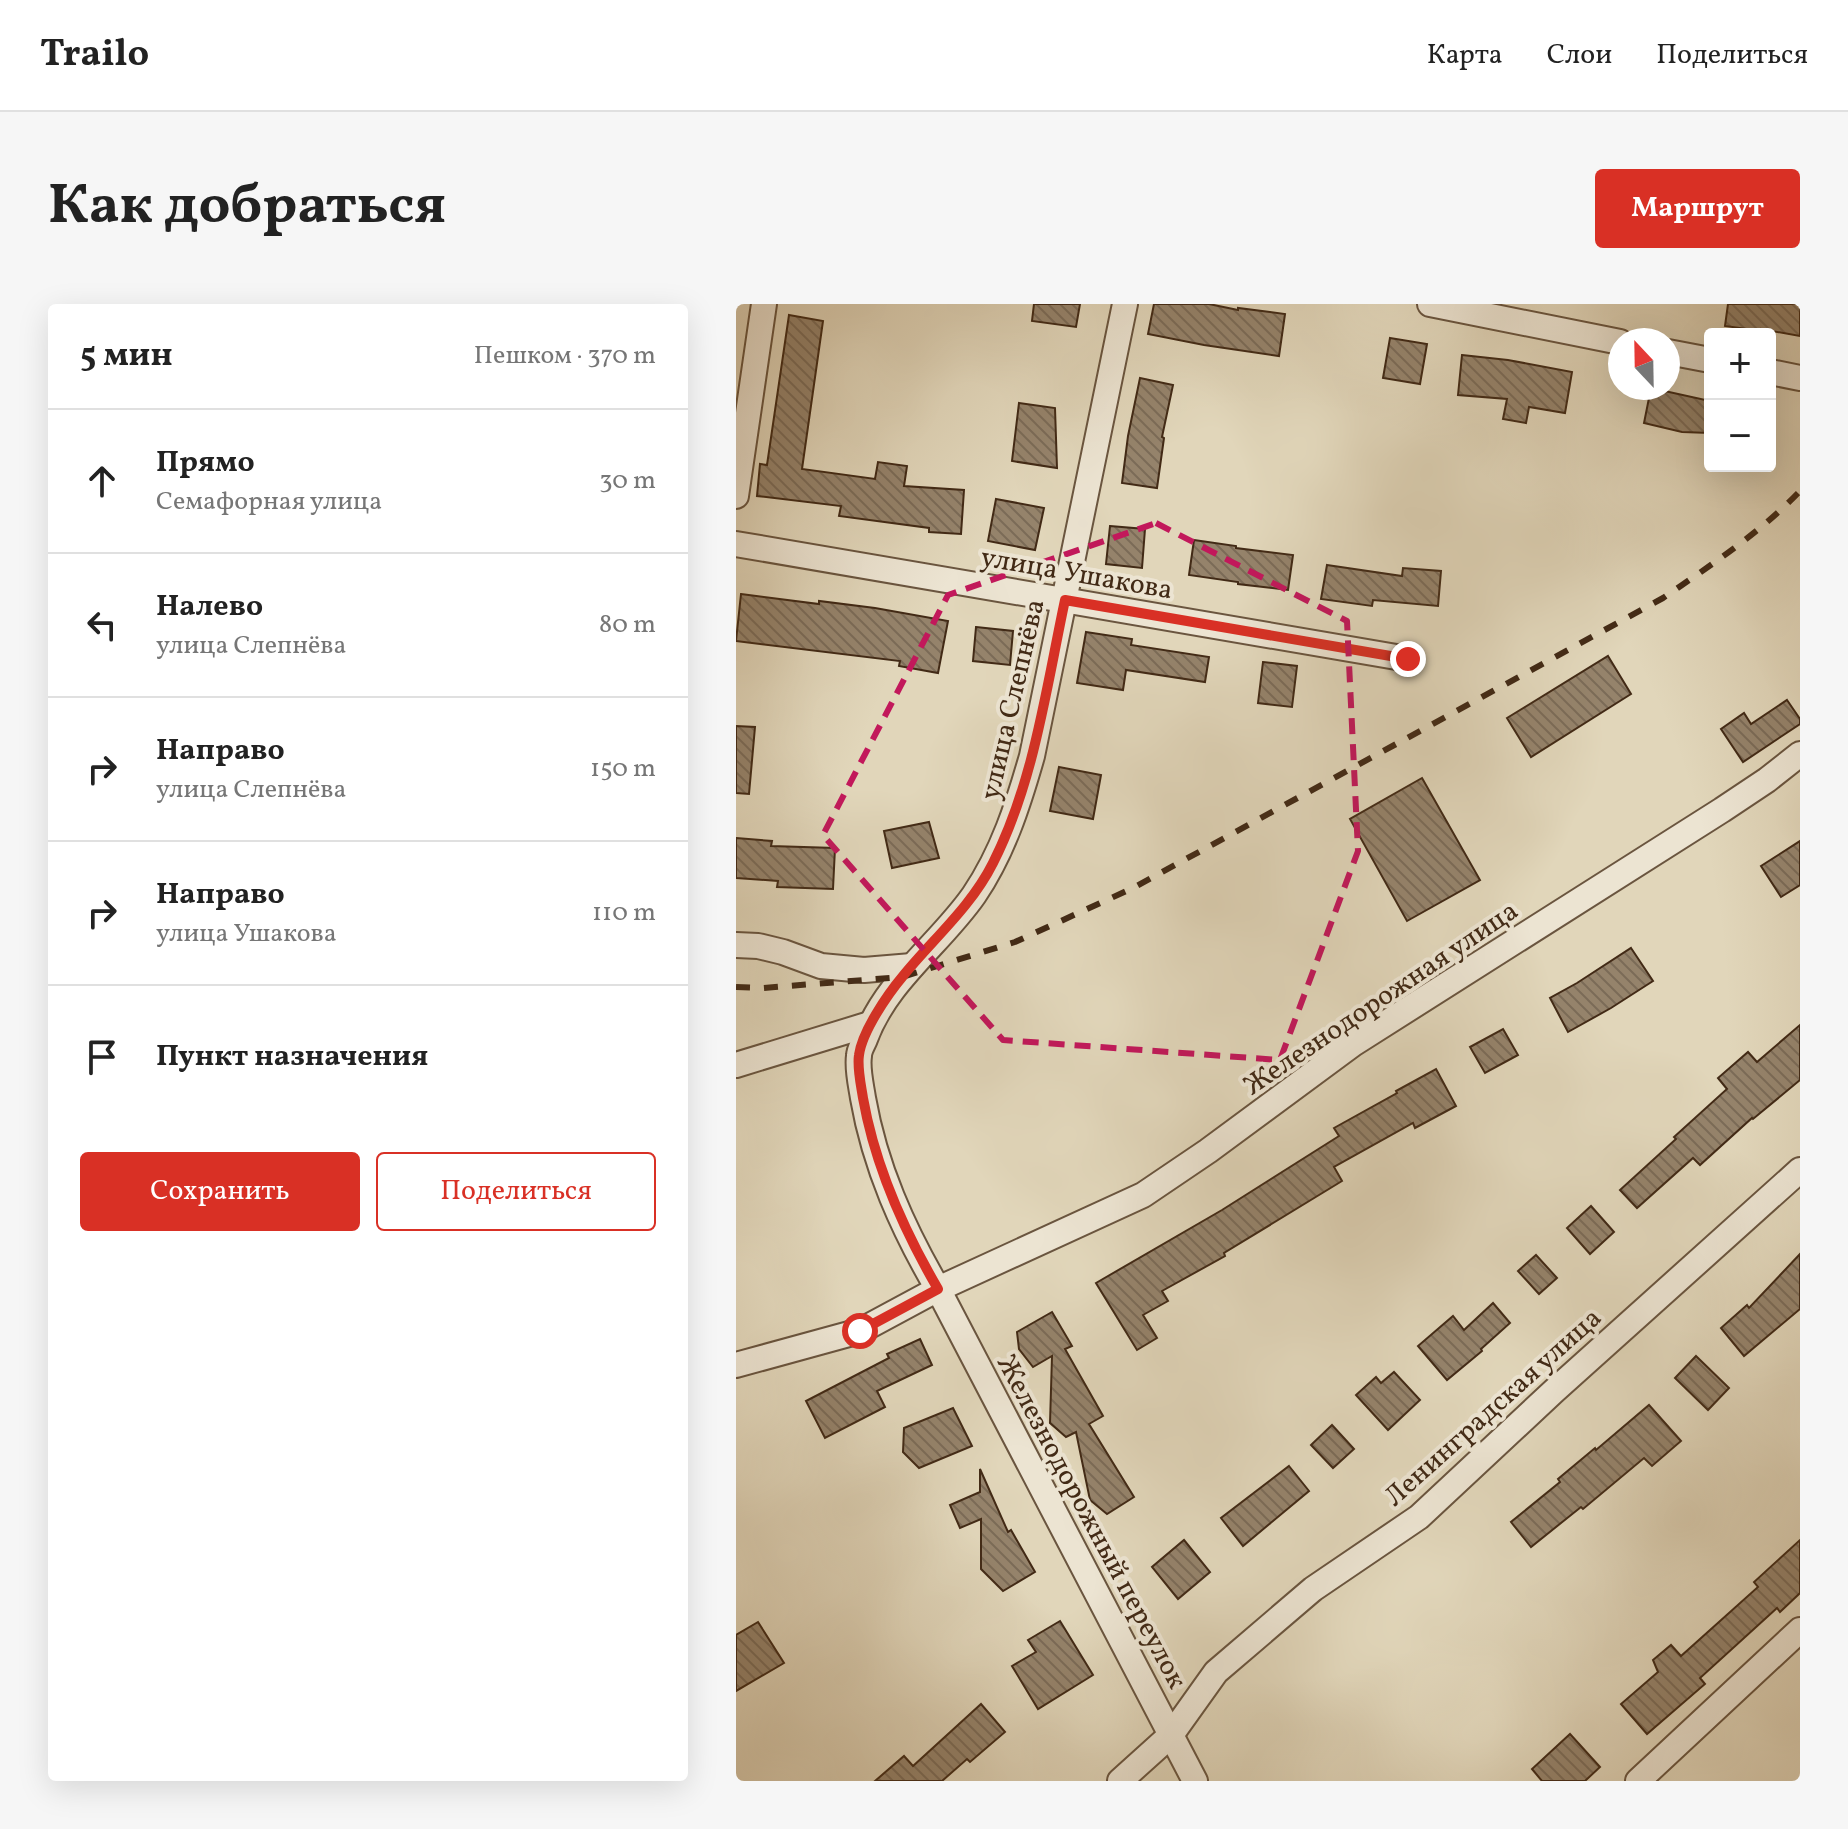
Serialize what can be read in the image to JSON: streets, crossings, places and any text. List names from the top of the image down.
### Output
{
  "streets": {
    "street": [
      "улица Ушакова",
      "улица Слепнёва",
      "Железнодорожная улица",
      "Ленинградская улица",
      "Железнодорожный переулок"
    ]
  },
  "crossings": [
    ["улица Ушакова", "улица Слепнёва"],
    ["улица Слепнёва", "Железнодорожная улица"],
    ["улица Слепнёва", "Железнодорожный переулок"],
    ["Железнодорожная улица", "Железнодорожный переулок"],
    ["Ленинградская улица", "Железнодорожный переулок"]
  ],
  "north": "top",
  "page": {
    "header": "Trailo",
    "nav": ["Карта", "Слои", "Поделиться"],
    "title": "Как добраться",
    "buttons": [
      "Маршрут",
      ["Сохранить", "Поделиться"]
    ],
    "heading": ["5 мин", "Пешком · 370 m"],
    "map_buttons": ["+", "−"],
    "list": [
      ["Прямо", "Семафорная улица", "30 m"],
      ["Налево", "улица Слепнёва", "80 m"],
      ["Направо", "улица Слепнёва", "150 m"],
      ["Направо", "улица Ушакова", "110 m"],
      "Пункт назначения"
    ]
  }
}
